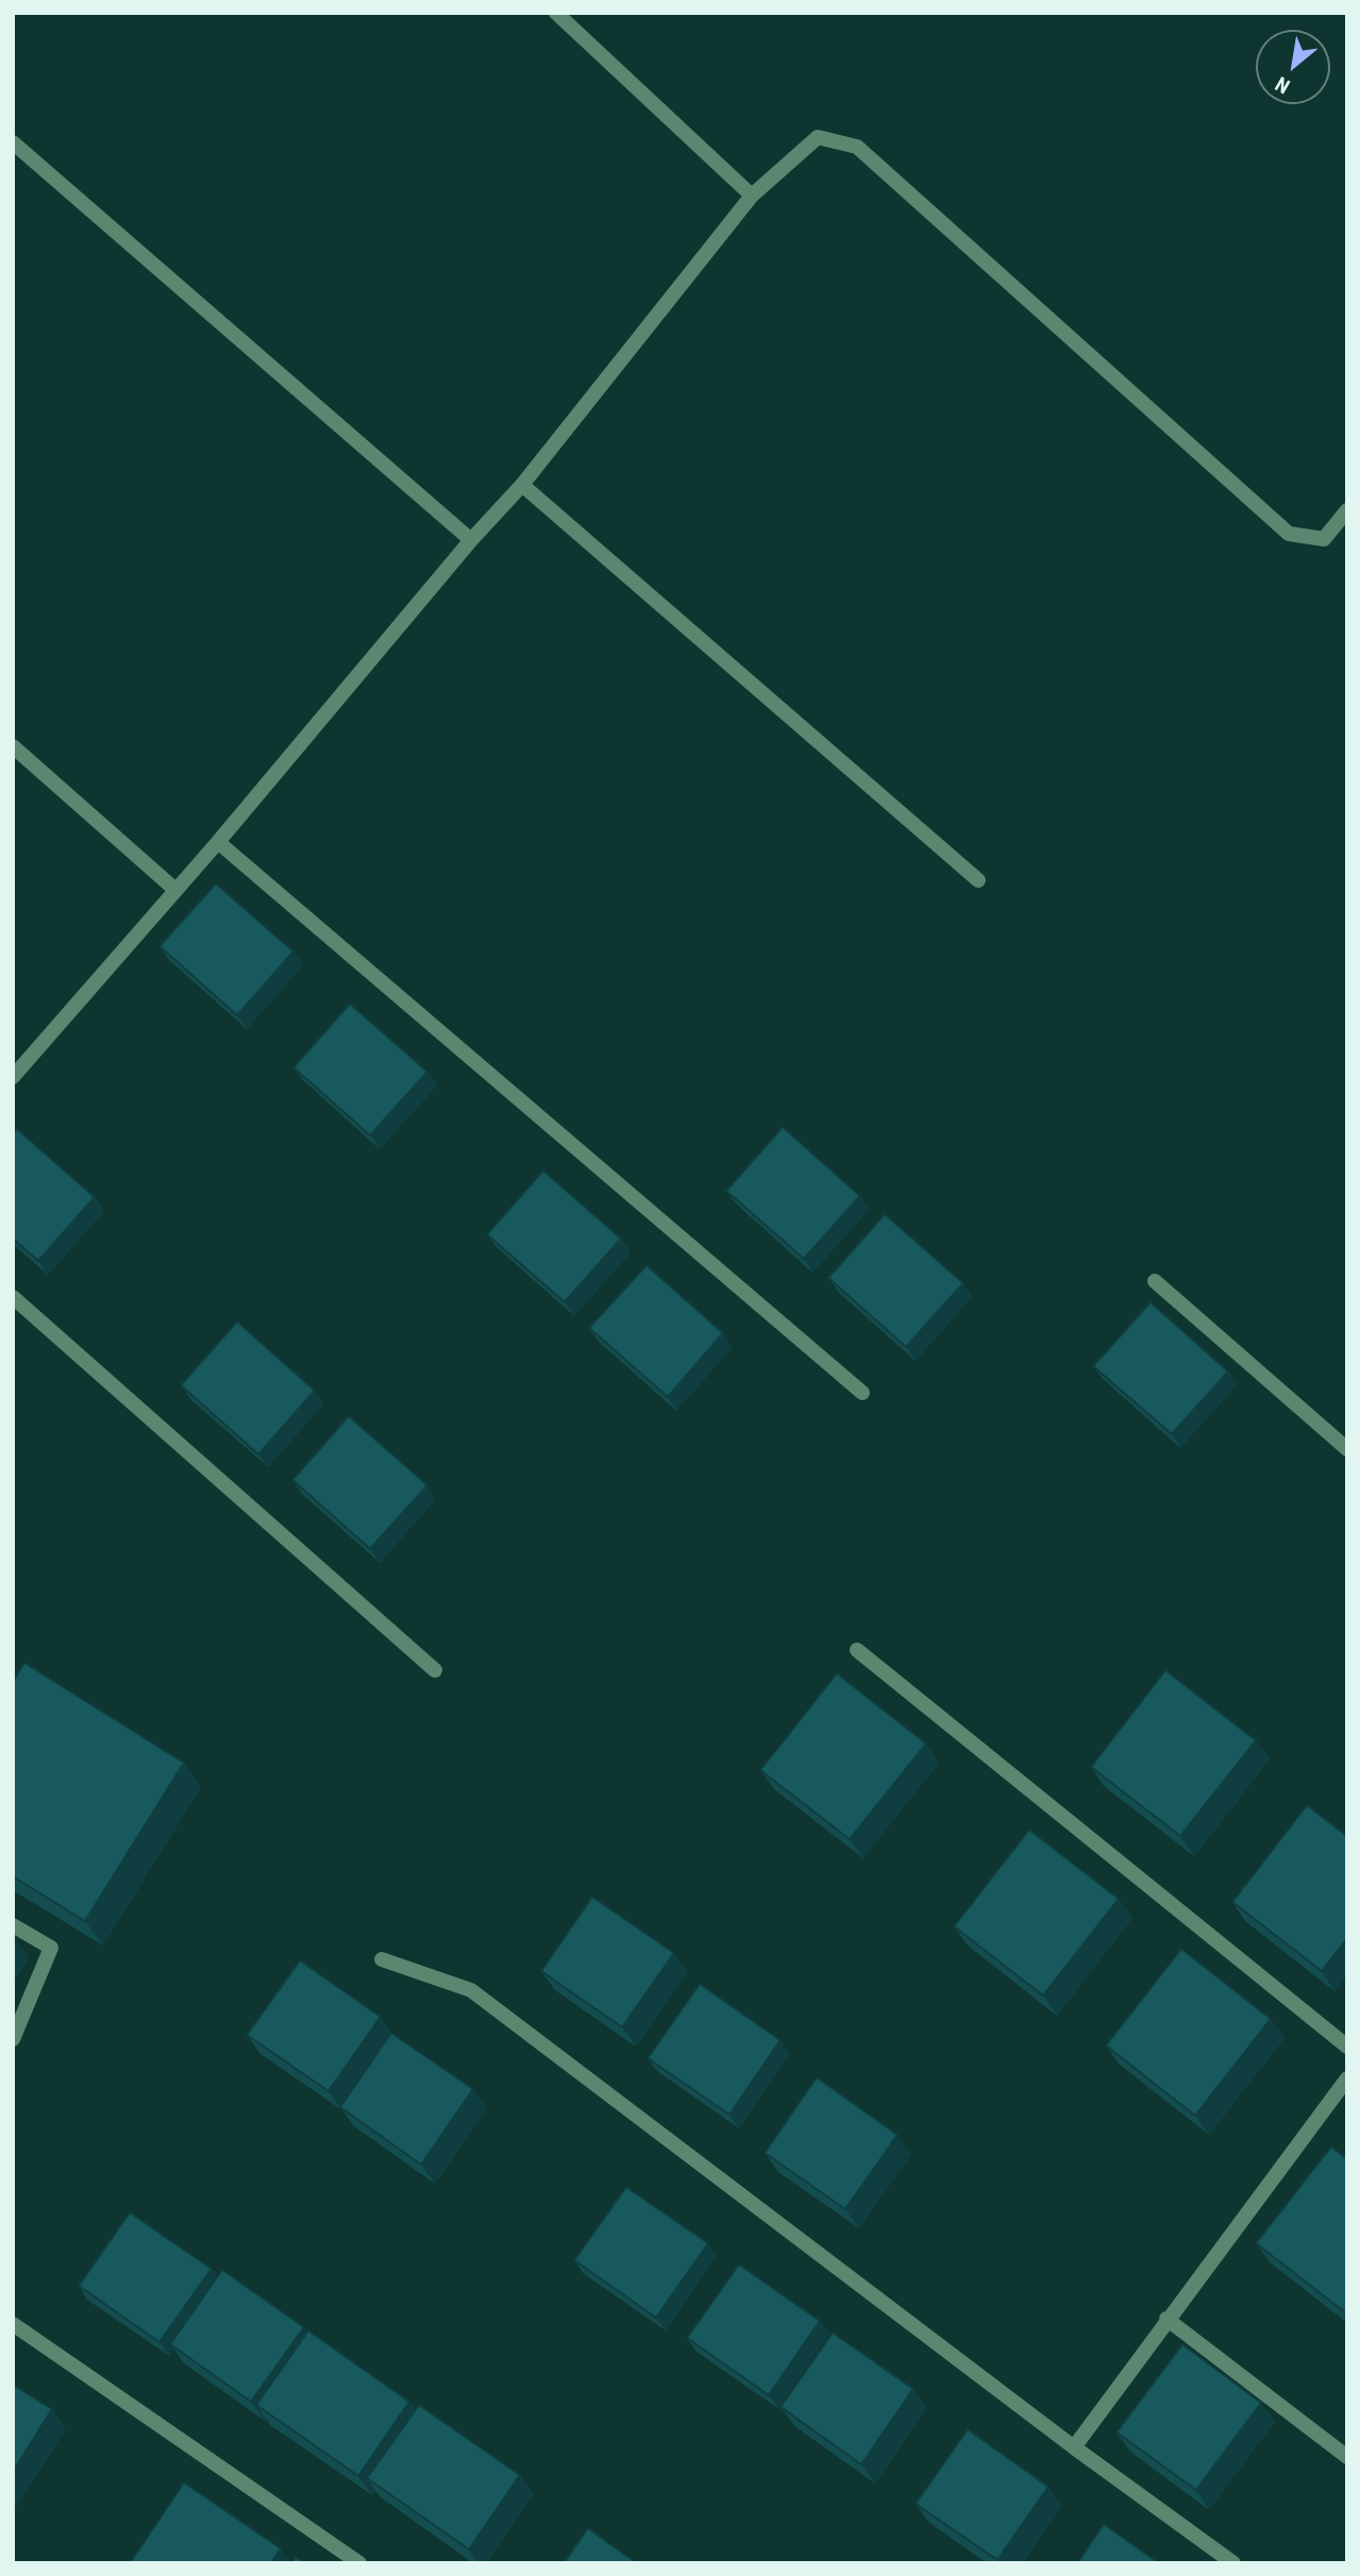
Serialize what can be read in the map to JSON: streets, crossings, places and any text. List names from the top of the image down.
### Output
{
  "north": "bottom left"
}
